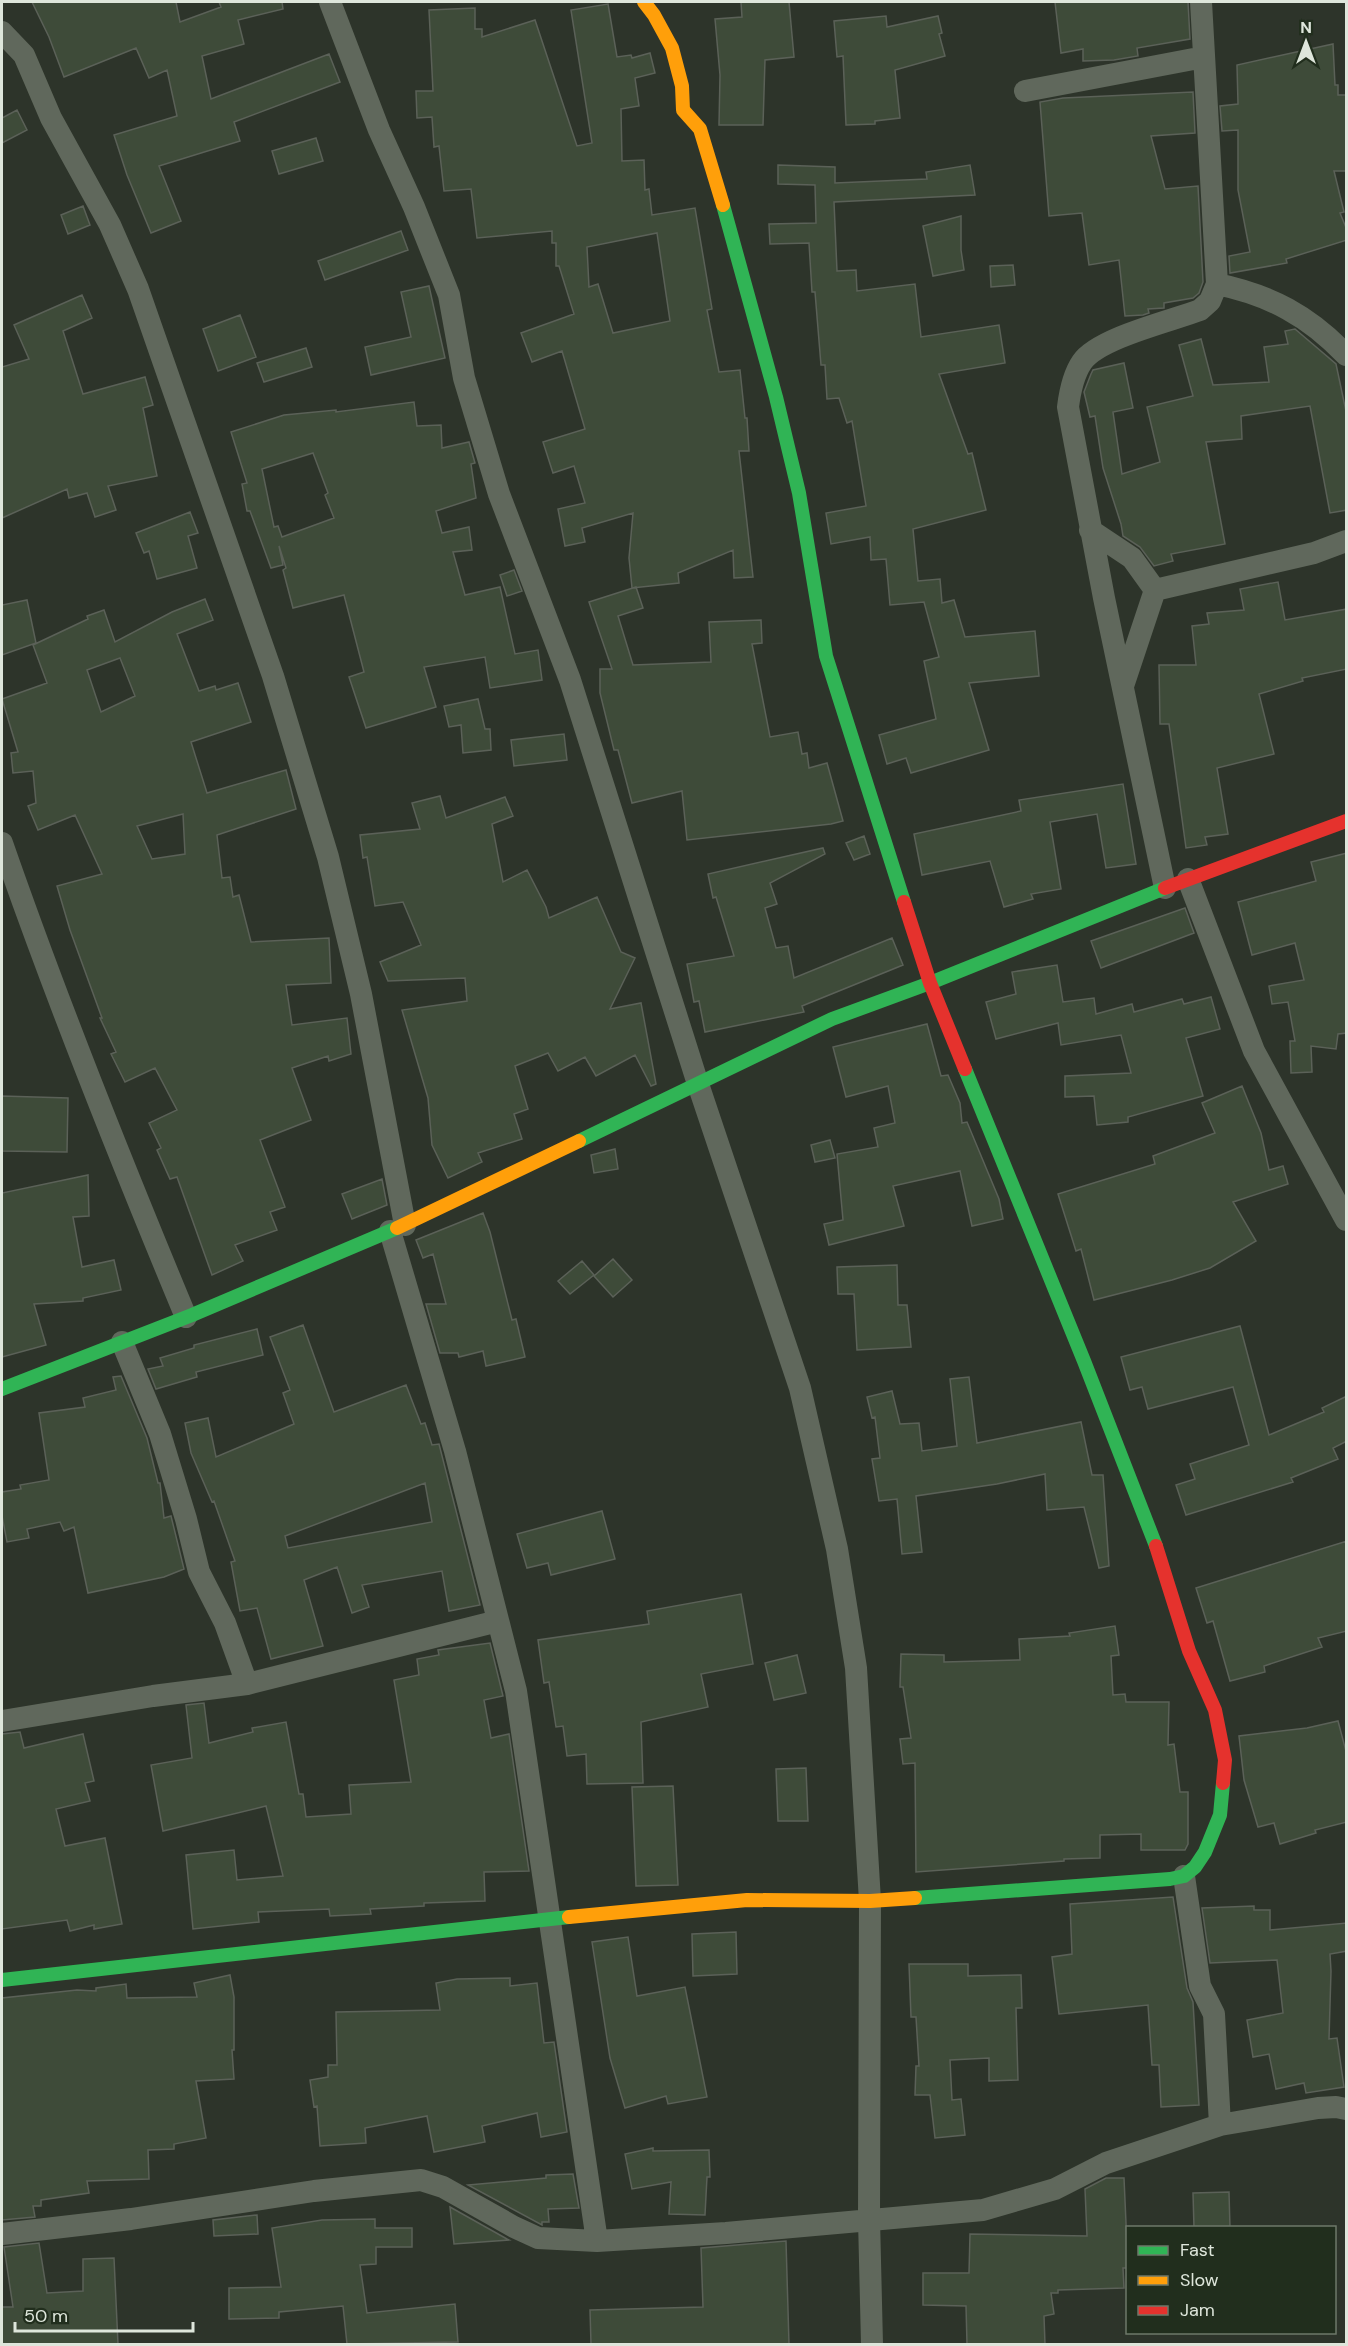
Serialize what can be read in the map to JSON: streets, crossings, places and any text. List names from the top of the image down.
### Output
{
  "legend": ["Fast", "Slow", "Jam"],
  "scale_bar": "50 m",
  "north": "top"
}
